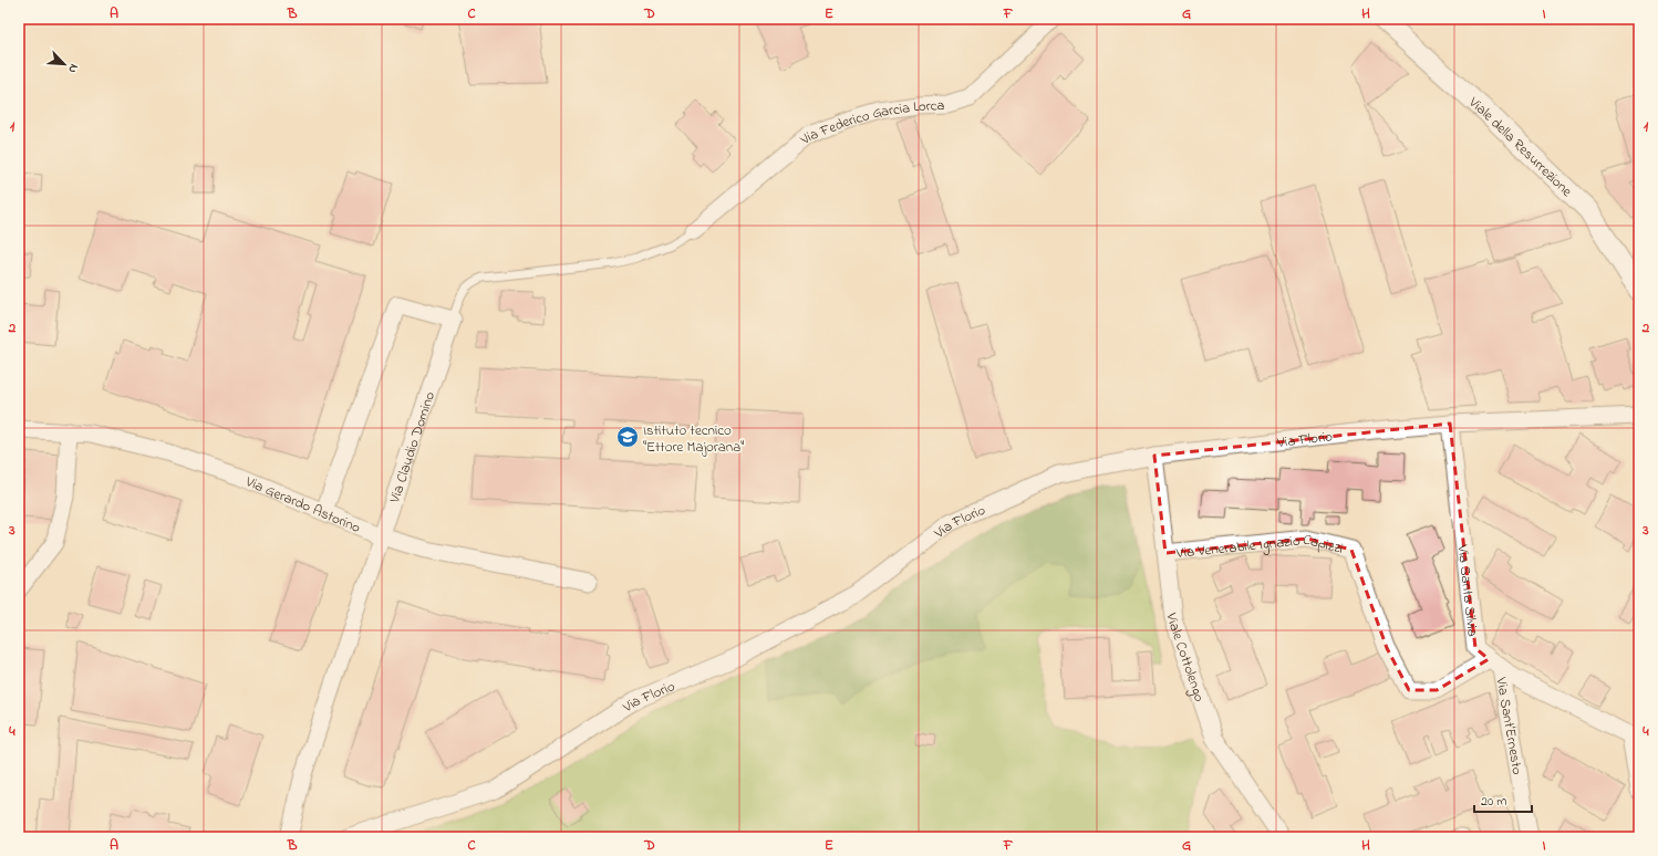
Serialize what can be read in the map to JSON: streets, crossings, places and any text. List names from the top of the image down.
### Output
{
  "streets": {
    "street": [
      "Via Federico Garcia Lorca",
      "Viale della Resurrezione",
      "Via Florio",
      "Via Claudio Domino",
      "Via Gerardo Astorino",
      "Via Venerabile Ignazio Capizzi",
      "Via Santa Silvia",
      "Viale Cottolengo",
      "Via Sant'Ernesto"
    ]
  },
  "crossings": [
    ["Via Florio", "Via Santa Silvia"],
    ["Via Florio", "Viale Cottolengo"],
    ["Via Claudio Domino", "Via Gerardo Astorino"],
    ["Via Venerabile Ignazio Capizzi", "Via Santa Silvia"],
    ["Via Venerabile Ignazio Capizzi", "Viale Cottolengo"],
    ["Via Venerabile Ignazio Capizzi", "Via Sant'Ernesto"],
    ["Via Santa Silvia", "Via Sant'Ernesto"]
  ],
  "places": {
    "school or university": ["Istituto tecnico \"Ettore Majorana\""]
  },
  "scale_bar": "20 m",
  "north": "bottom right",
  "grid": {
    "columns": [
      "A",
      "B",
      "C",
      "D",
      "E",
      "F",
      "G",
      "H",
      "I"
    ],
    "rows": [
      "1",
      "2",
      "3",
      "4"
    ]
  }
}
